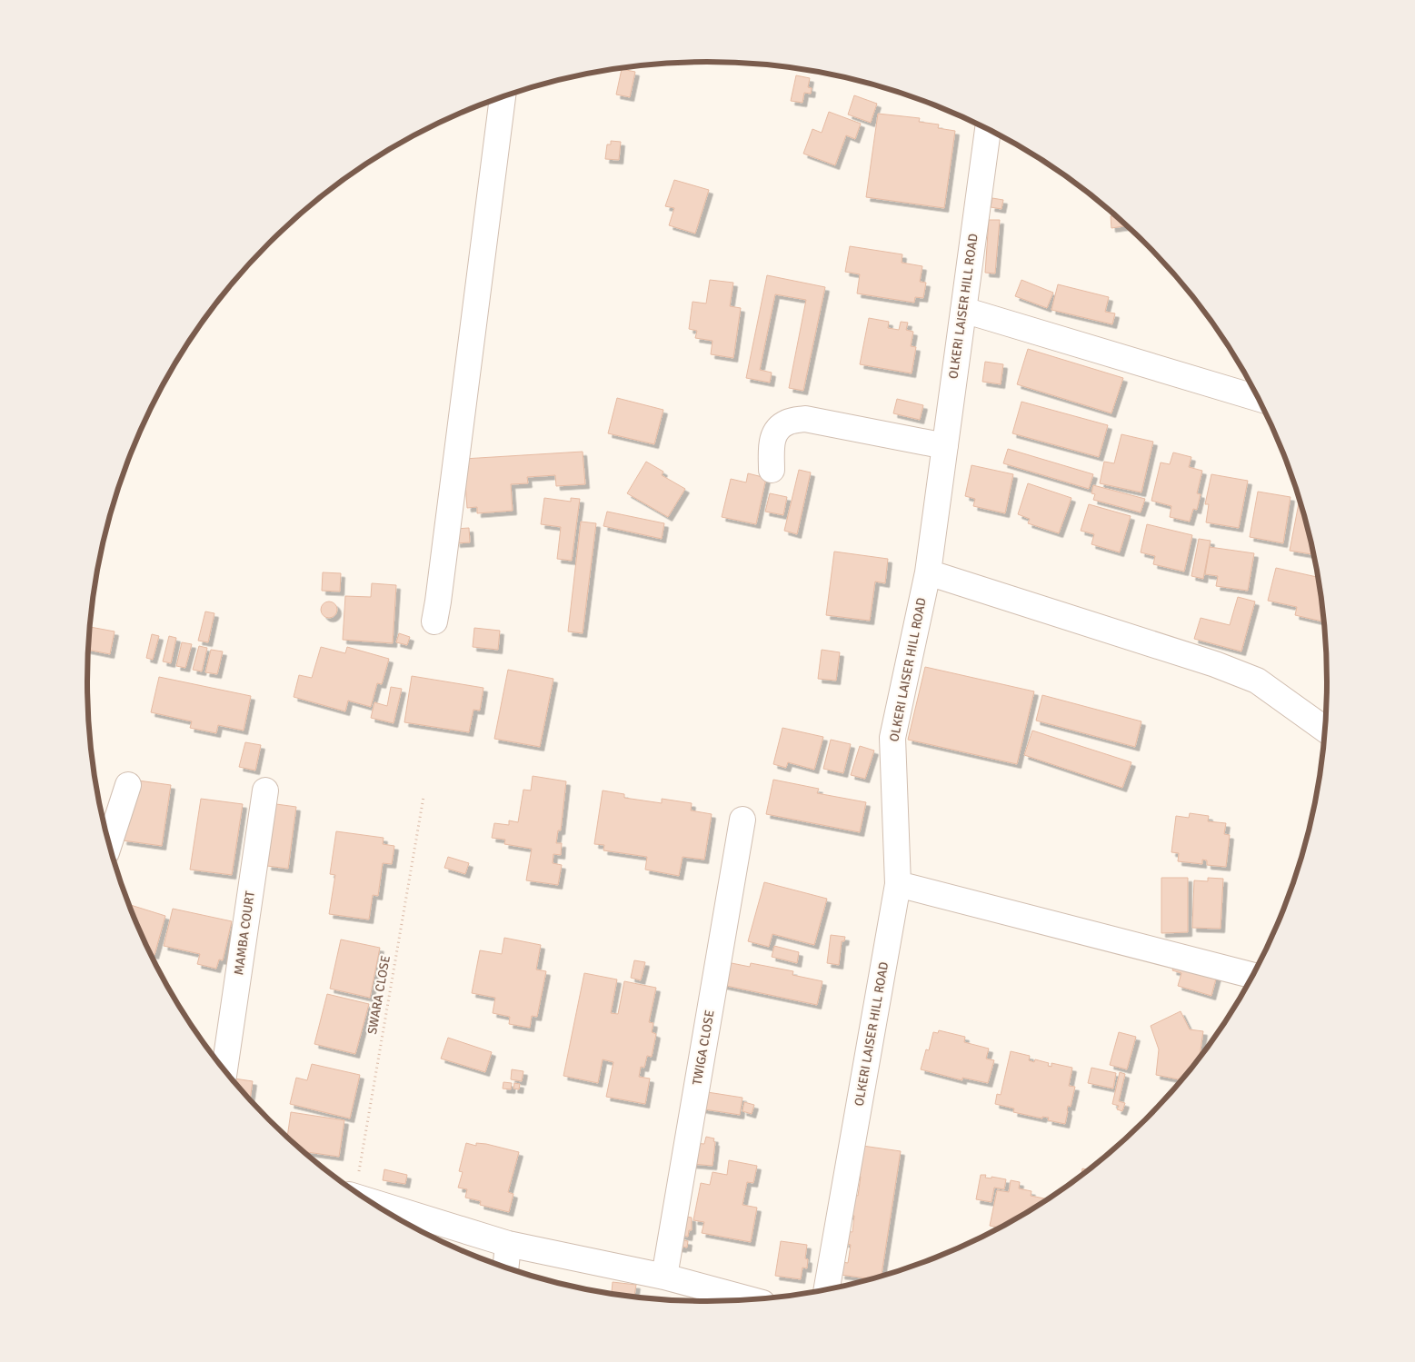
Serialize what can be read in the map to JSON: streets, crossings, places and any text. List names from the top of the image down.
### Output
{
  "streets": {
    "street": ["OLKERI LAISER HILL ROAD", "MAMBA COURT", "TWIGA CLOSE"],
    "path": ["SWARA CLOSE"]
  }
}
